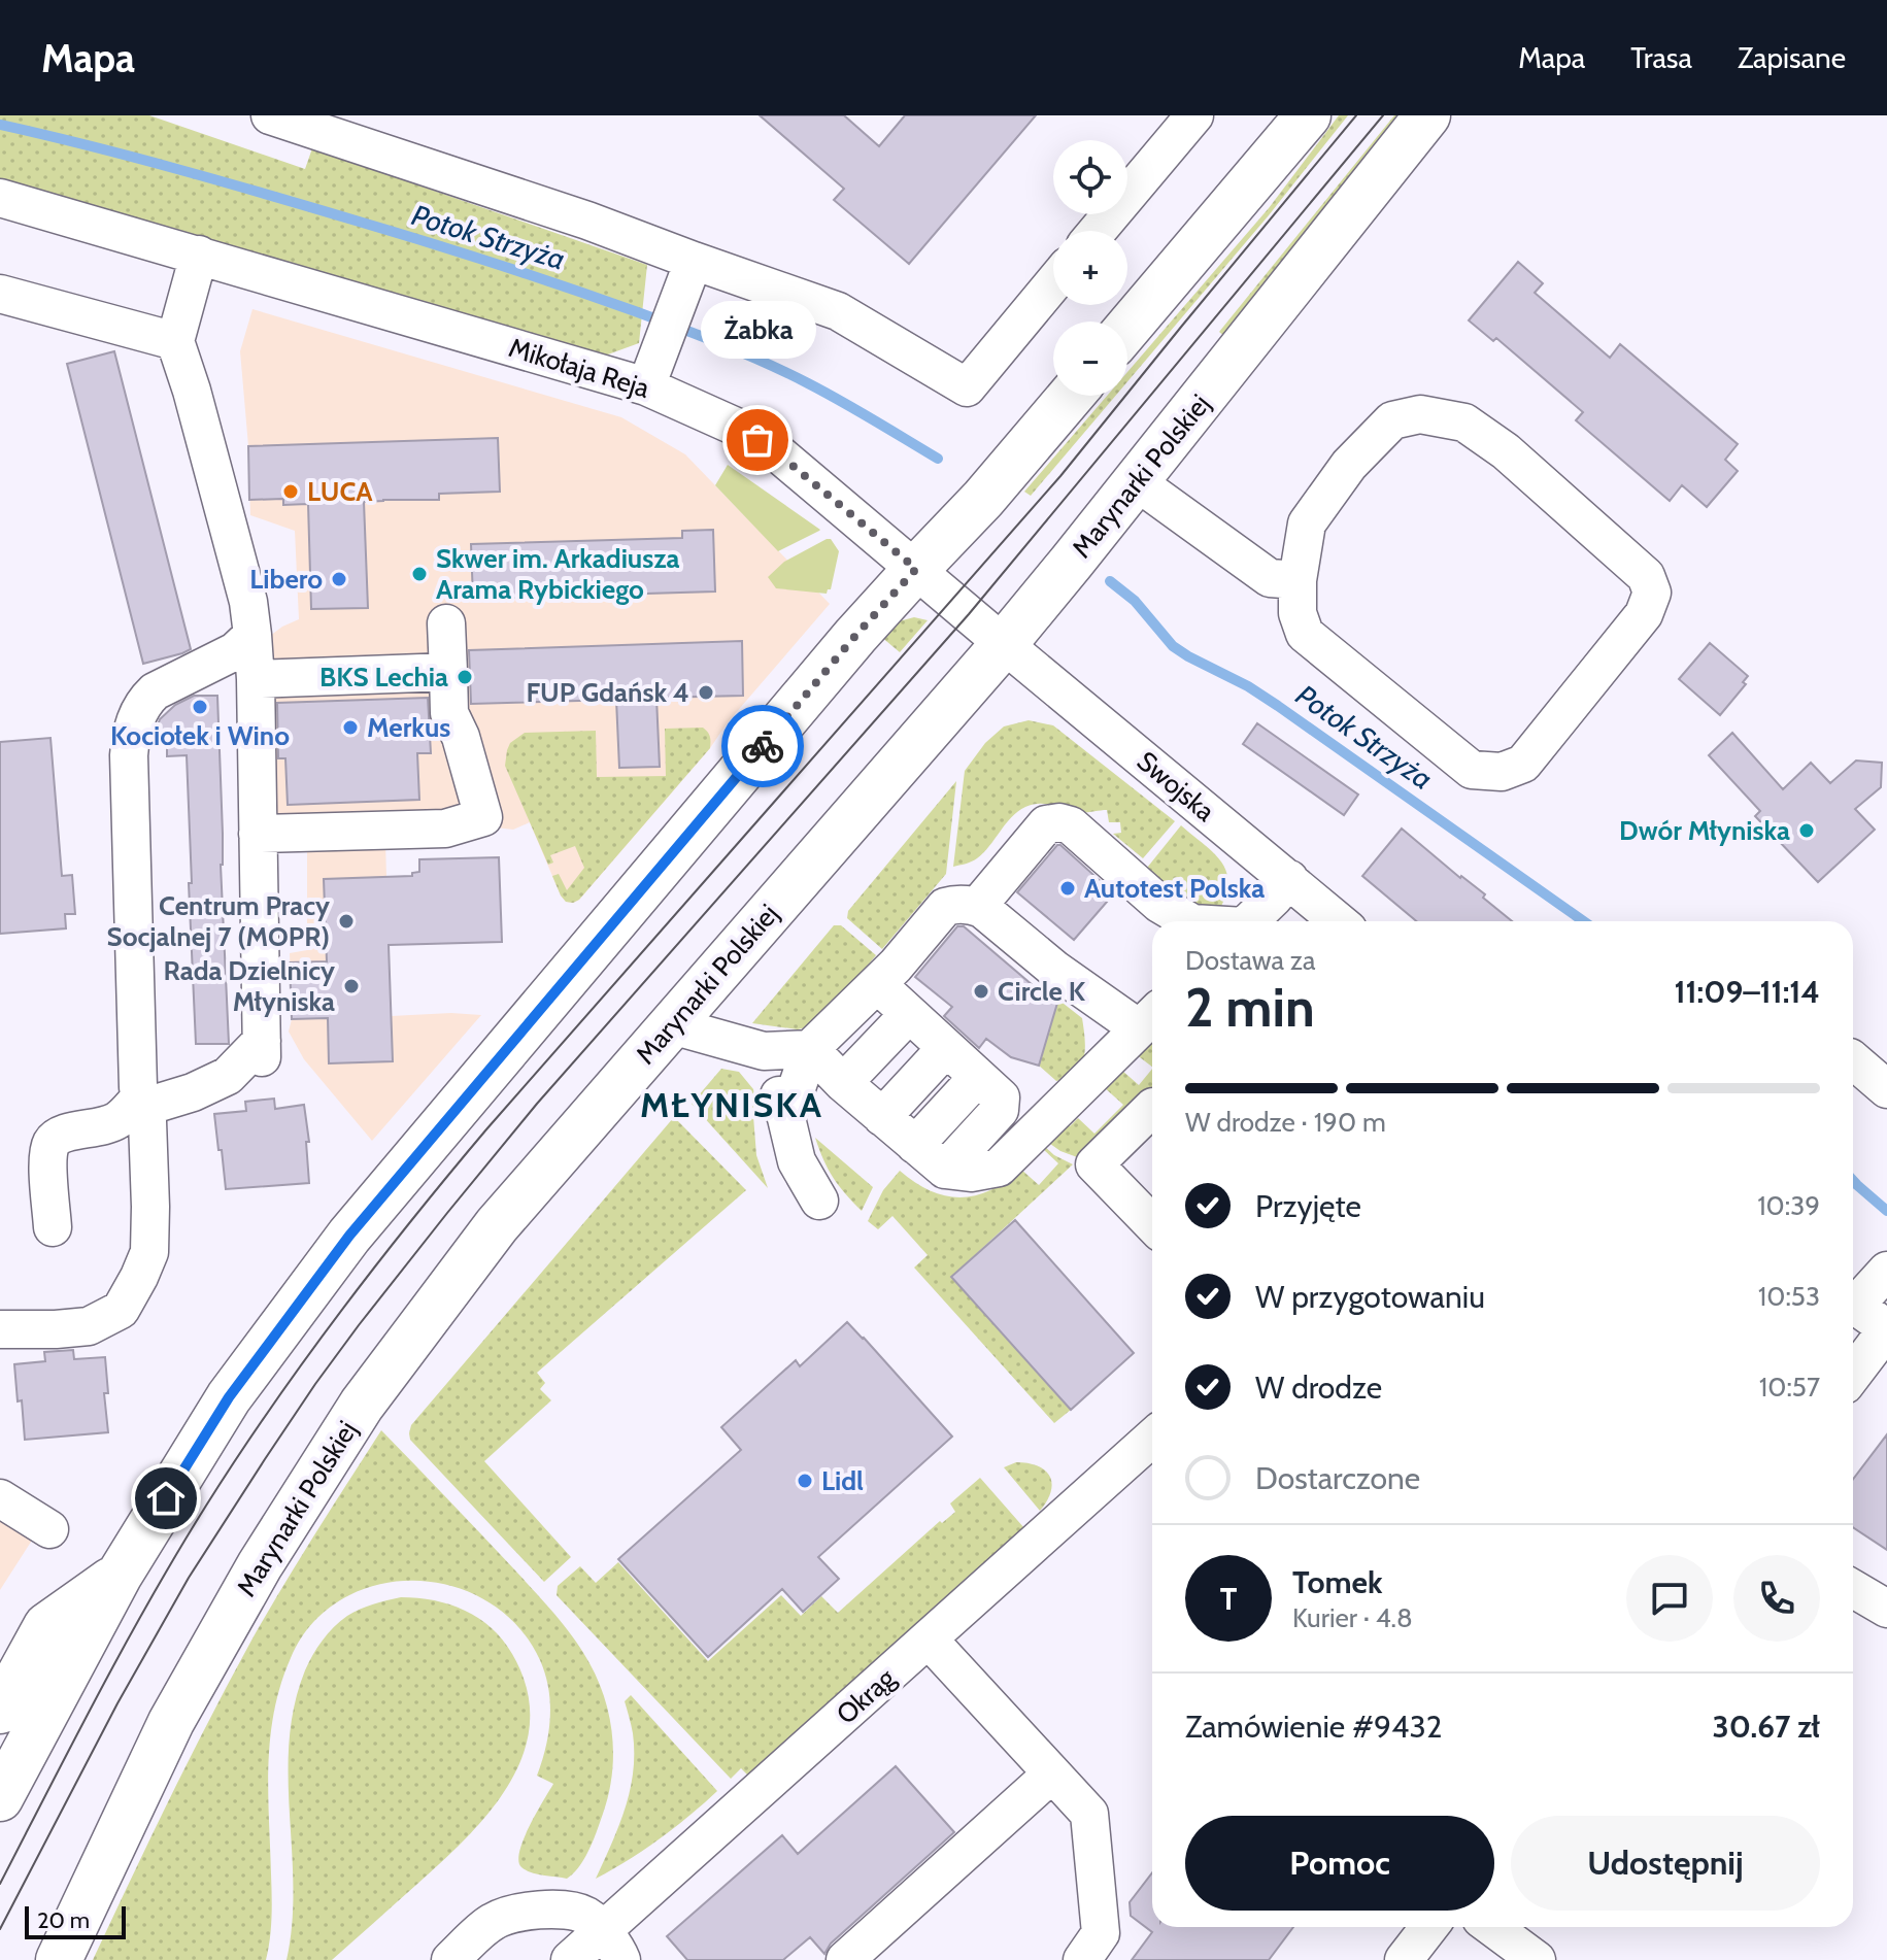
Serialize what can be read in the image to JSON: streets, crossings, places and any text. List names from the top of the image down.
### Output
{
  "streets": {
    "main road": ["Marynarki Polskiej"],
    "street": ["Mikołaja Reja", "Swojska", "Okrąg"]
  },
  "crossings": [
    ["Mikołaja Reja", "Marynarki Polskiej"],
    ["Mikołaja Reja", "Swojska"],
    ["Marynarki Polskiej", "Swojska"]
  ],
  "districts": ["MŁYNISKA"],
  "water": ["Potok Strzyża"],
  "places": [
    "Żabka",
    "LUCA",
    "Skwer im. Arkadiusza Arama Rybickiego",
    "Libero",
    "BKS Lechia",
    "FUP Gdańsk 4",
    "Kociołek i Wino",
    "Merkus",
    "Dwór Młyniska",
    "Autotest Polska",
    "Centrum Pracy Socjalnej 7 (MOPR)",
    "Rada Dzielnicy Młyniska",
    "Circle K",
    "Lidl"
  ],
  "scale_bar": "20 m",
  "page": {
    "header": "Mapa",
    "nav": ["Mapa", "Trasa", "Zapisane"],
    "map_buttons": ["+", "−"],
    "bubble": "Żabka",
    "heading": ["2 min", "Dostawa za", "11:09–11:14"],
    "panel": [
      "Tomek",
      "Kurier · 4.8",
      "Zamówienie #9432",
      "30.67 zł"
    ],
    "bar": "W drodze · 190 m",
    "list": [
      ["Przyjęte", "10:39"],
      ["W przygotowaniu", "10:53"],
      ["W drodze", "10:57"],
      "Dostarczone"
    ],
    "round": "T",
    "buttons": ["Pomoc", "Udostępnij"],
    "scale": "20 m"
  }
}
